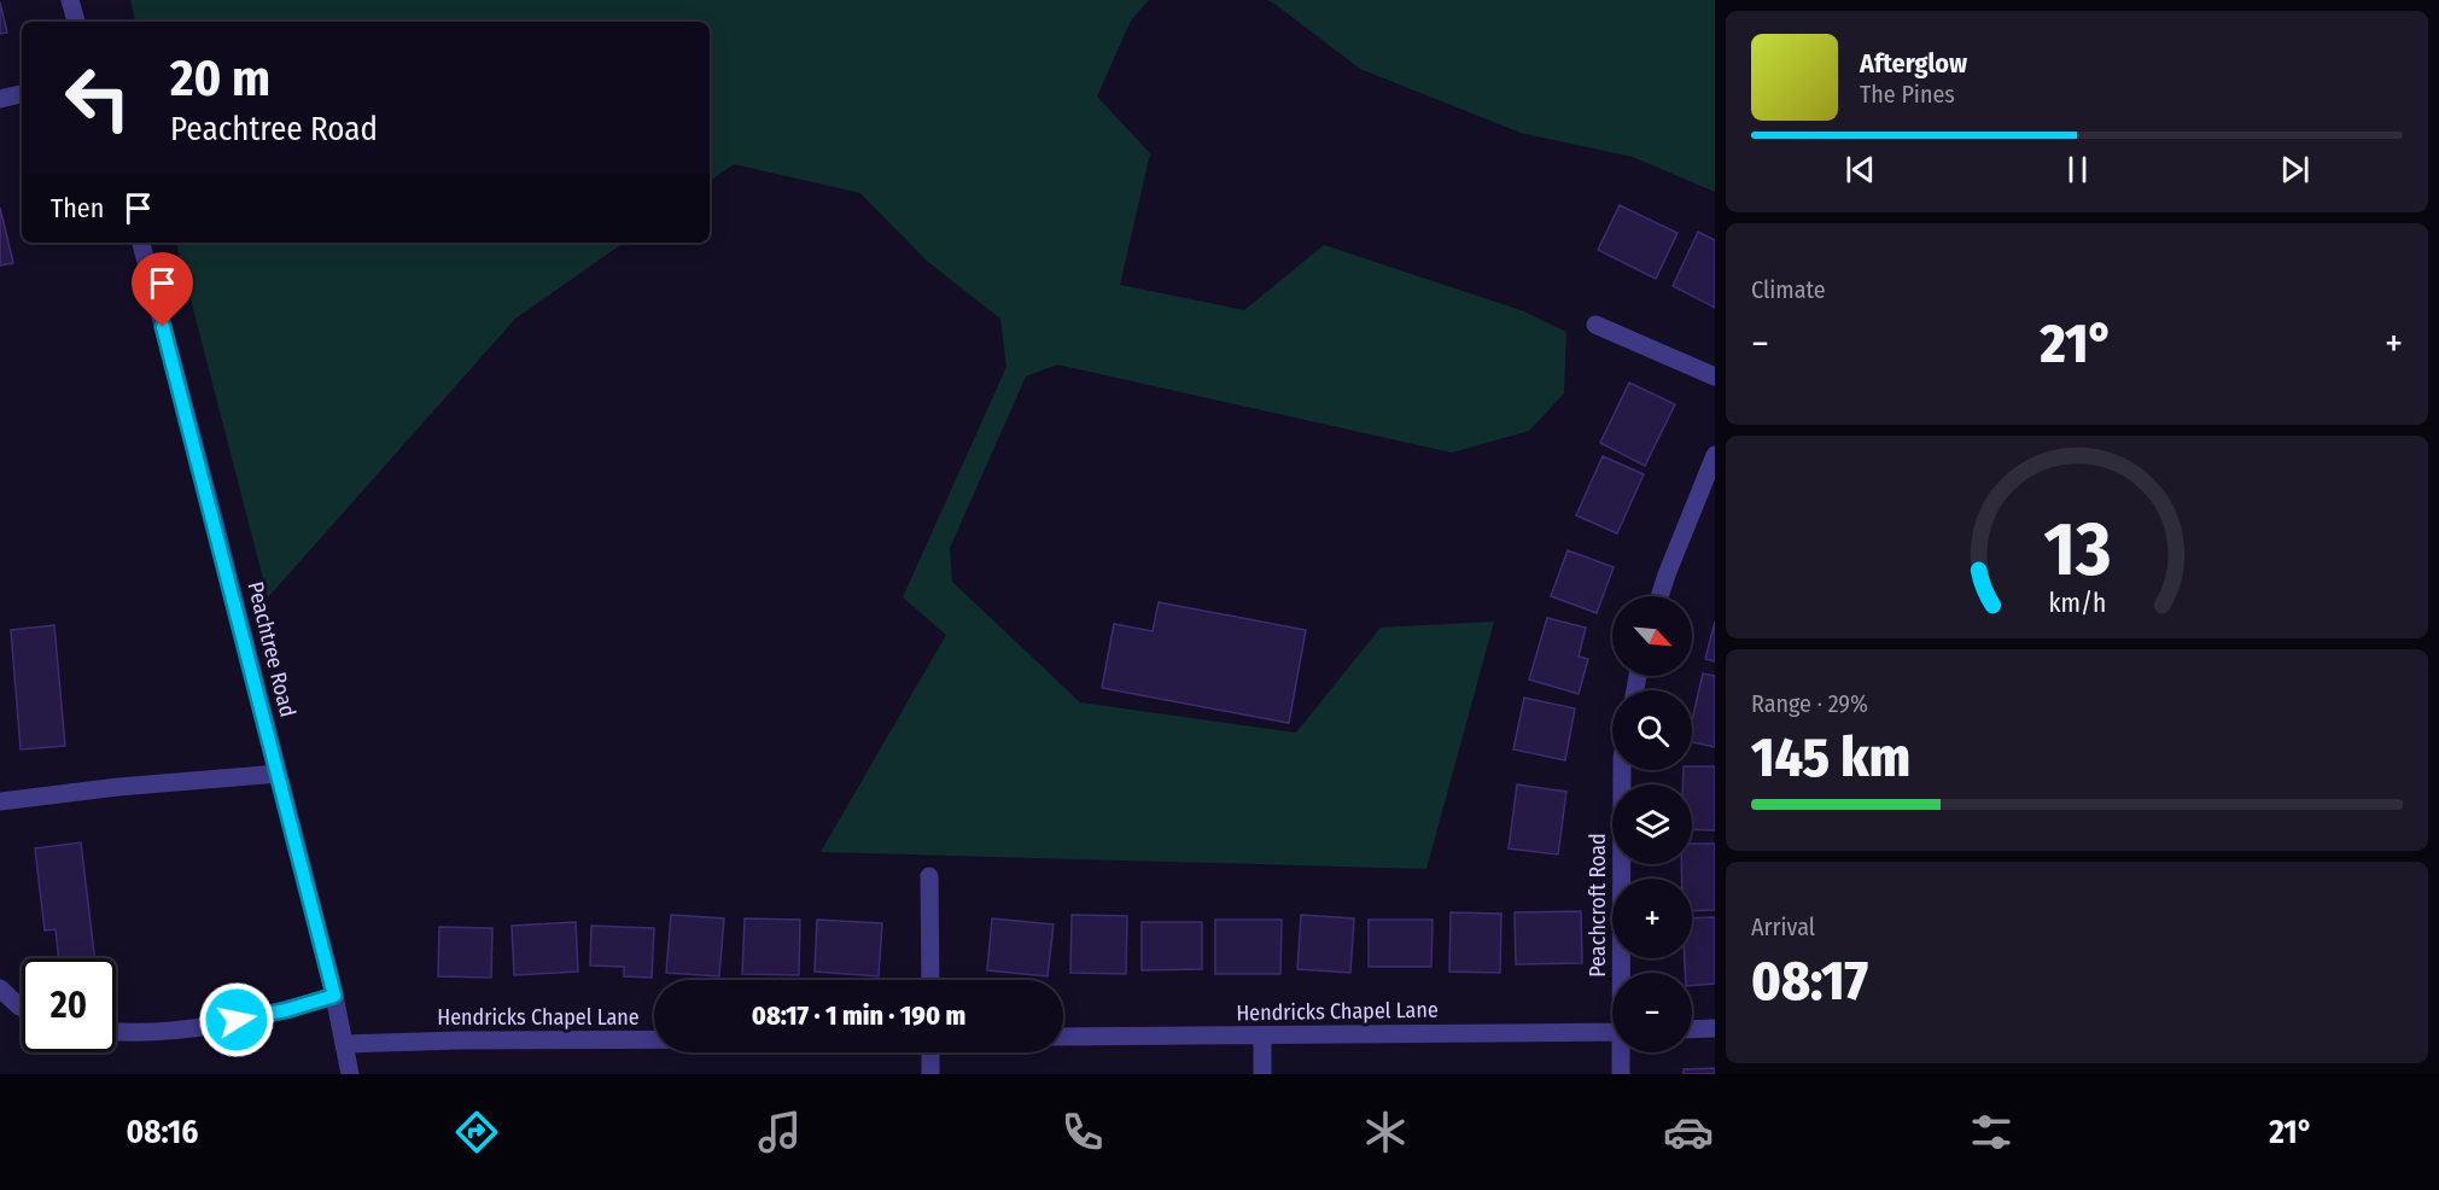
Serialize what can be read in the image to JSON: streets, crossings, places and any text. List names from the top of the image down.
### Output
{
  "streets": {
    "street": ["Peachtree Road", "Peachcroft Road", "Hendricks Chapel Lane"]
  },
  "crossings": [
    ["Peachtree Road", "Hendricks Chapel Lane"]
  ],
  "north": "bottom right",
  "page": {
    "turn": ["20 m", "Peachtree Road"],
    "song": ["Afterglow", "The Pines"],
    "then": "Then",
    "tile": [
      "Climate",
      ["Range · 29%", "145 km"],
      ["Arrival", "08:17"]
    ],
    "heat": ["−", "21°", "+"],
    "map_buttons": ["+", "−"],
    "limit": "20",
    "trip": "08:17 · 1 min · 190 m",
    "tabs": ["08:16", "21°"],
    "gauge": ["13", "km/h"]
  }
}
